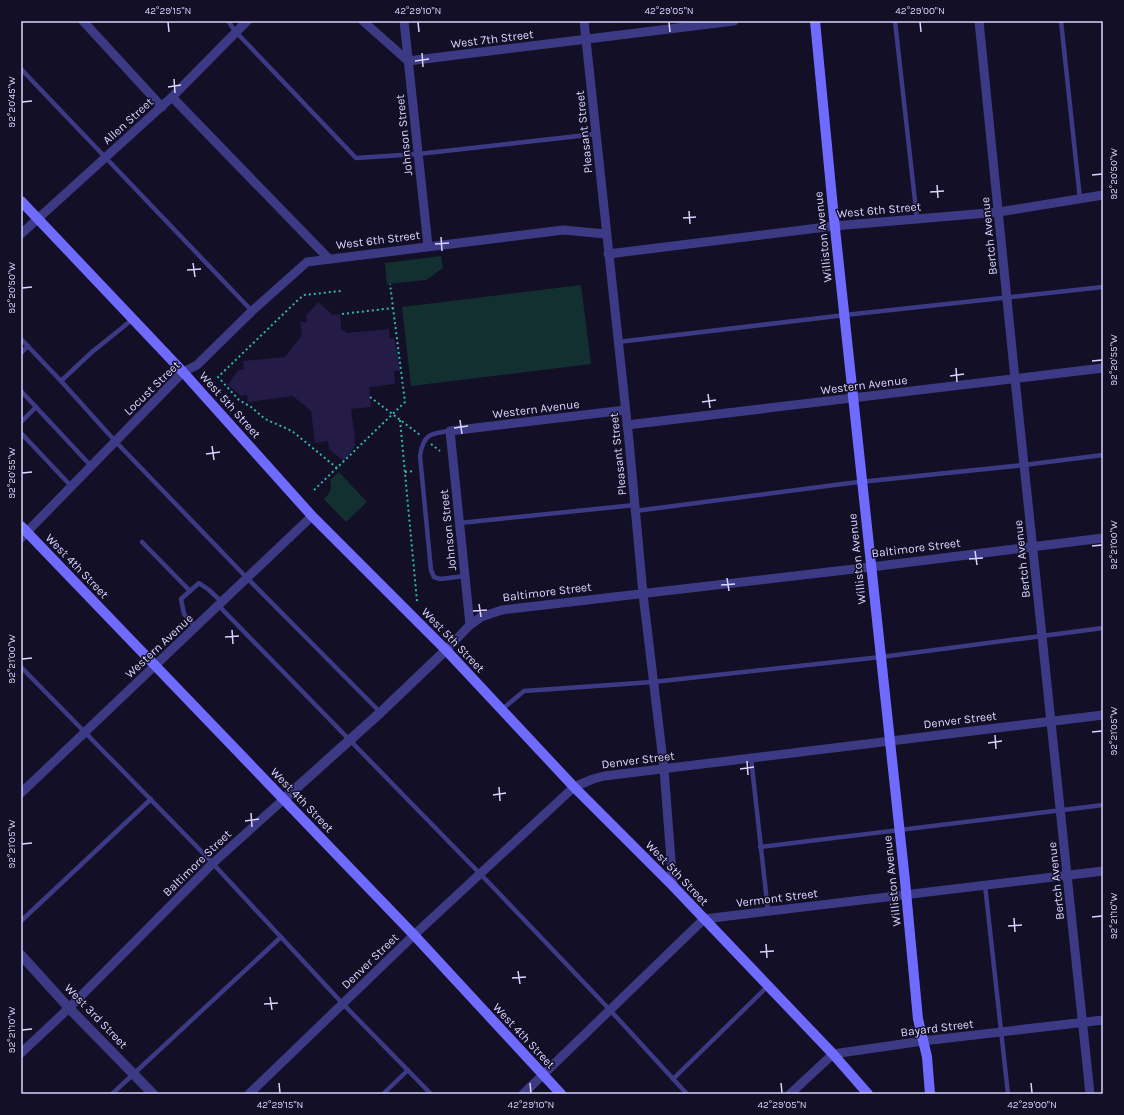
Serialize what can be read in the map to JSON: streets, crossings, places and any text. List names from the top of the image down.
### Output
{
  "streets": {
    "main road": ["Williston Avenue", "West 5th Street", "West 4th Street"],
    "street": [
      "West 7th Street",
      "Allen Street",
      "Pleasant Street",
      "Johnson Street",
      "West 6th Street",
      "Bertch Avenue",
      "Western Avenue",
      "Locust Street",
      "Baltimore Street",
      "Denver Street",
      "Vermont Street",
      "West 3rd Street",
      "Bayard Street"
    ]
  },
  "crossings": [
    ["West 7th Street", "Pleasant Street"],
    ["West 7th Street", "Johnson Street"],
    ["Allen Street", "West 6th Street"],
    ["Allen Street", "West 5th Street"],
    ["Pleasant Street", "West 6th Street"],
    ["Pleasant Street", "Western Avenue"],
    ["Pleasant Street", "West 5th Street"],
    ["Pleasant Street", "Baltimore Street"],
    ["Pleasant Street", "Denver Street"],
    ["Johnson Street", "West 6th Street"],
    ["Johnson Street", "Western Avenue"],
    ["Johnson Street", "Baltimore Street"],
    ["West 6th Street", "Bertch Avenue"],
    ["West 6th Street", "Williston Avenue"],
    ["West 6th Street", "Locust Street"],
    ["Bertch Avenue", "Western Avenue"],
    ["Bertch Avenue", "Baltimore Street"],
    ["Bertch Avenue", "Denver Street"],
    ["Bertch Avenue", "Vermont Street"],
    ["Bertch Avenue", "Bayard Street"],
    ["Williston Avenue", "Western Avenue"],
    ["Williston Avenue", "Baltimore Street"],
    ["Williston Avenue", "Denver Street"],
    ["Williston Avenue", "Vermont Street"],
    ["Williston Avenue", "Bayard Street"],
    ["Western Avenue", "West 5th Street"],
    ["Western Avenue", "West 4th Street"],
    ["Locust Street", "West 5th Street"],
    ["Locust Street", "West 4th Street"],
    ["West 5th Street", "Baltimore Street"],
    ["West 5th Street", "Denver Street"],
    ["West 5th Street", "Vermont Street"],
    ["West 5th Street", "Bayard Street"],
    ["Baltimore Street", "West 4th Street"],
    ["Baltimore Street", "West 3rd Street"],
    ["West 4th Street", "Denver Street"]
  ],
  "coordinates": [
    "42°29'15\"N",
    "42°29'10\"N",
    "42°29'05\"N",
    "42°29'00\"N",
    "92°20'45\"W",
    "92°20'50\"W",
    "92°20'55\"W",
    "92°21'00\"W",
    "92°21'05\"W",
    "92°21'10\"W"
  ]
}
